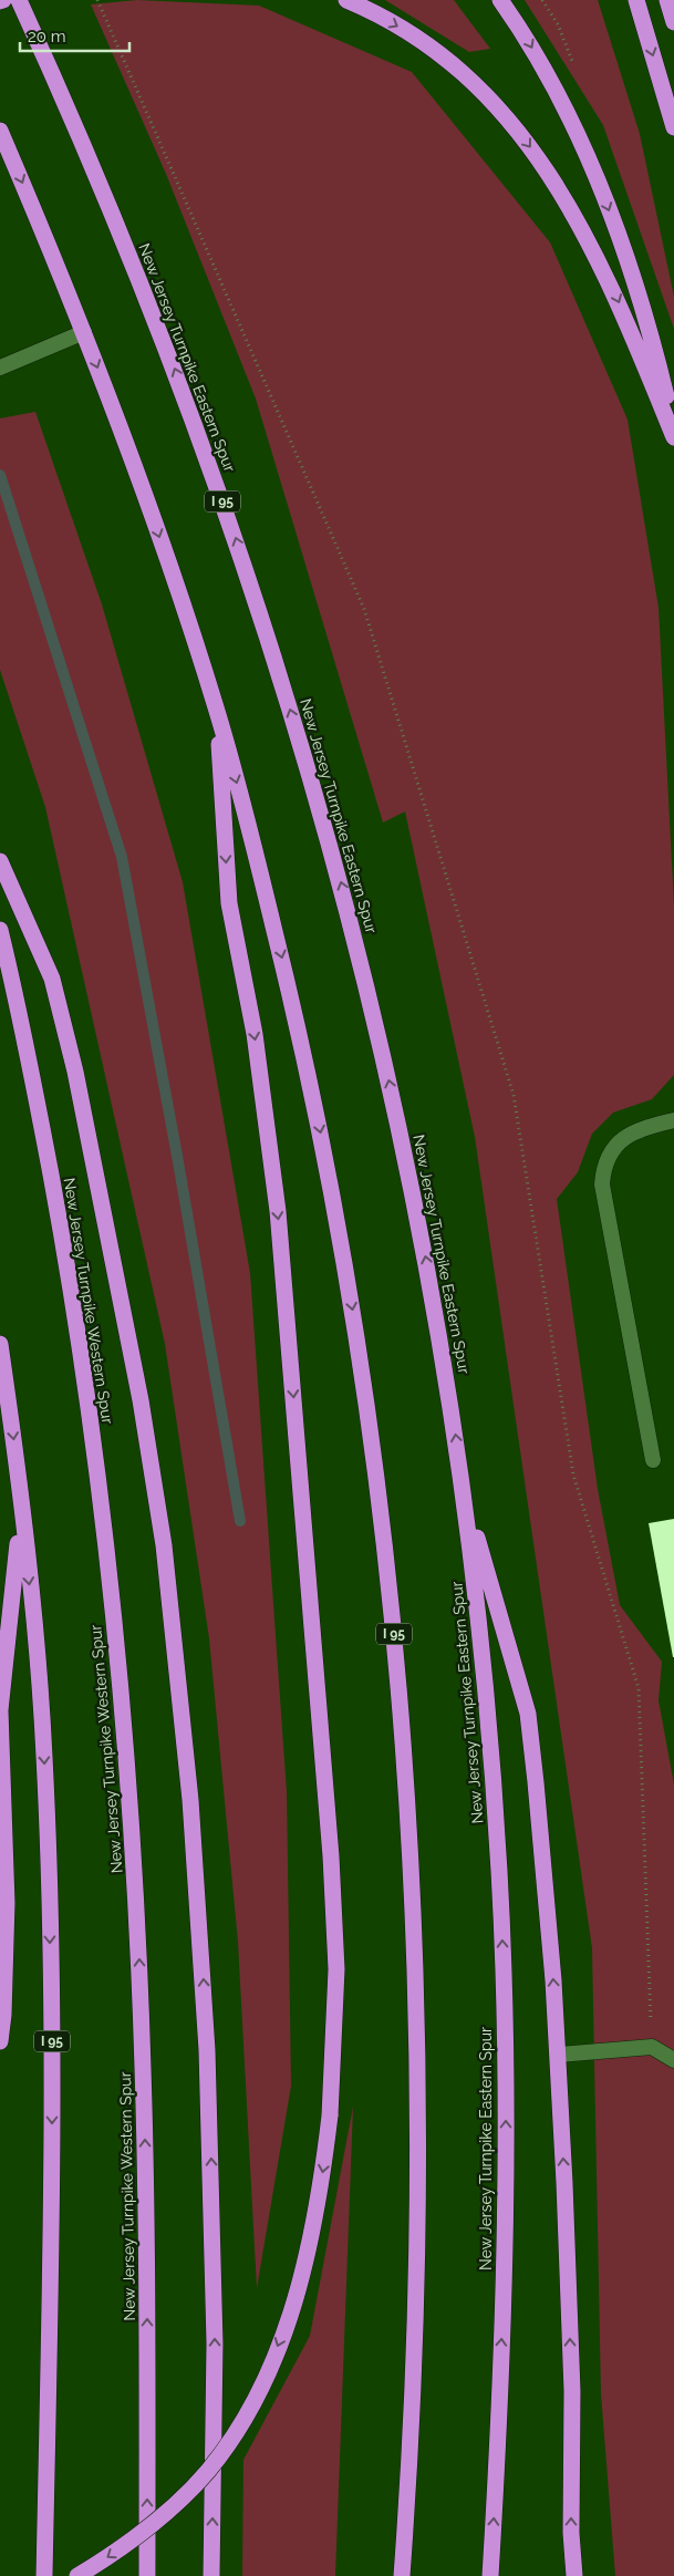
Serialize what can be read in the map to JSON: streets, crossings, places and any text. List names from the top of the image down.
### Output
{
  "streets": {
    "highway": ["New Jersey Turnpike Eastern Spur", "I 95", "New Jersey Turnpike Western Spur"]
  },
  "scale_bar": "20 m"
}
